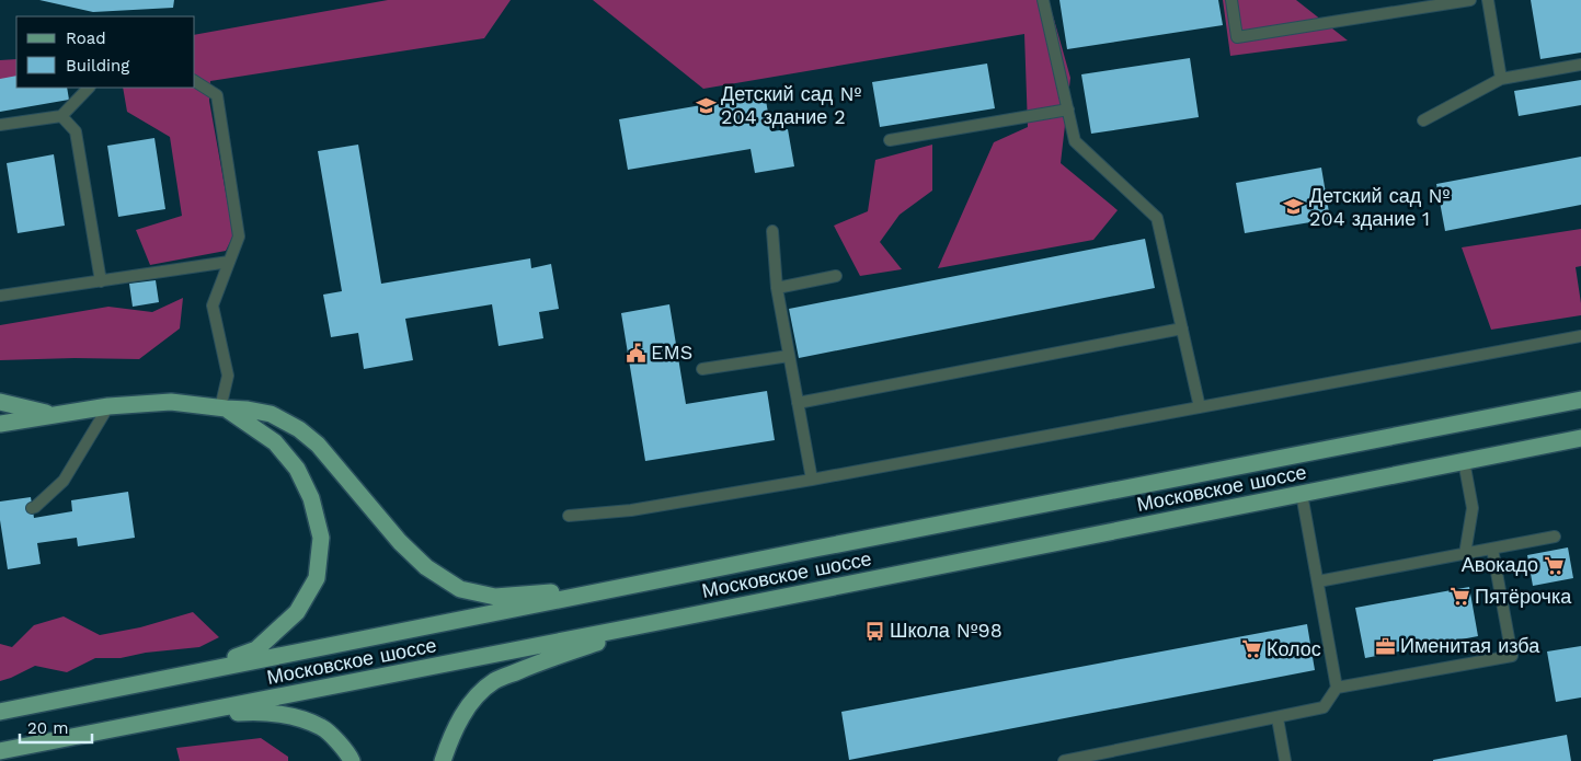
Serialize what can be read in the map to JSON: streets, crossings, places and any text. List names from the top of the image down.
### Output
{
  "streets": {
    "main road": ["Московское шоссе"]
  },
  "places": {
    "school or university": ["Детский сад № 204 здание 2", "Детский сад № 204 здание 1"],
    "public building": ["EMS"],
    "supermarket": ["Авокадо", "Пятёрочка", "Колос"],
    "bus stop": ["Школа №98"],
    "office": ["Именитая изба"]
  },
  "legend": ["Road", "Building"],
  "scale_bar": "20 m"
}
